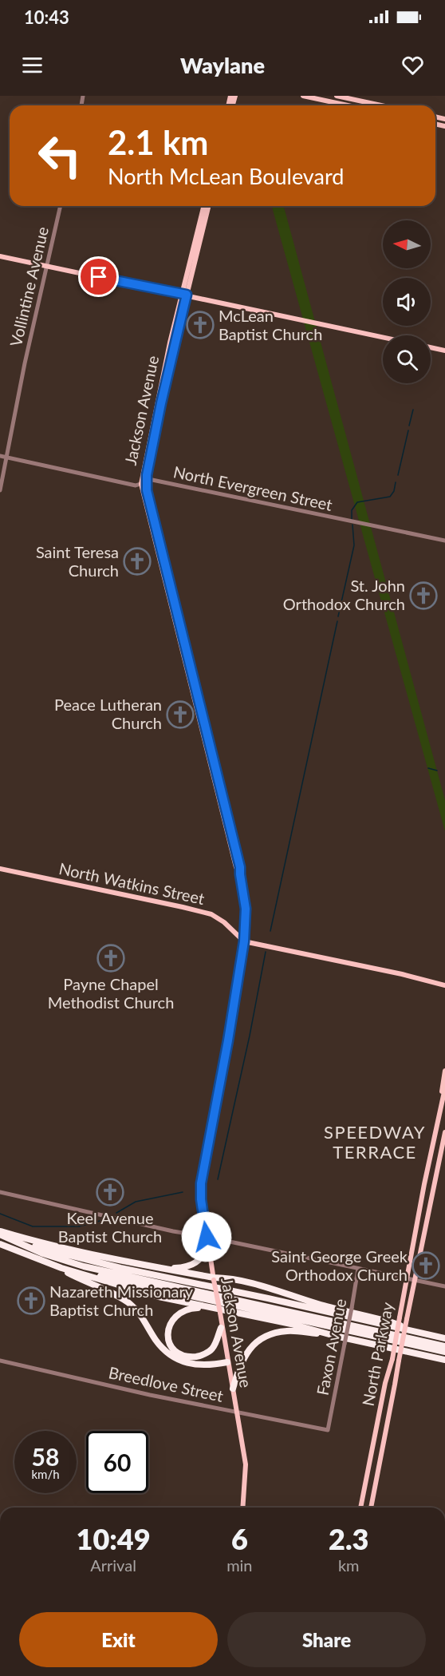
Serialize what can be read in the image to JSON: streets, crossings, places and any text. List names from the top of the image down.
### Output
{
  "streets": {
    "main road": ["Jackson Avenue", "North Watkins Street", "North Parkway"],
    "street": [
      "Vollintine Avenue",
      "North Evergreen Street",
      "Faxon Avenue",
      "Breedlove Street"
    ]
  },
  "crossings": [
    ["Vollintine Avenue", "North Evergreen Street"],
    ["Jackson Avenue", "North Evergreen Street"],
    ["Jackson Avenue", "North Watkins Street"],
    ["Jackson Avenue", "Breedlove Street"],
    ["Faxon Avenue", "Breedlove Street"]
  ],
  "districts": ["SPEEDWAY TERRACE"],
  "places": {
    "church": [
      "McLean Baptist Church",
      "Saint Teresa Church",
      "St. John Orthodox Church",
      "Peace Lutheran Church",
      "Payne Chapel Methodist Church",
      "Keel Avenue Baptist Church",
      "Saint George Greek Orthodox Church",
      "Nazareth Missionary Baptist Church"
    ]
  },
  "north": "left",
  "page": {
    "status": "10:43",
    "header": "Waylane",
    "turn": ["2.1 km", "North McLean Boulevard"],
    "speed": "58 km/h",
    "limit": "60",
    "eta": [
      "10:49",
      "Arrival",
      "6",
      "min",
      "2.3",
      "km"
    ],
    "buttons": ["Exit", "Share"]
  }
}
